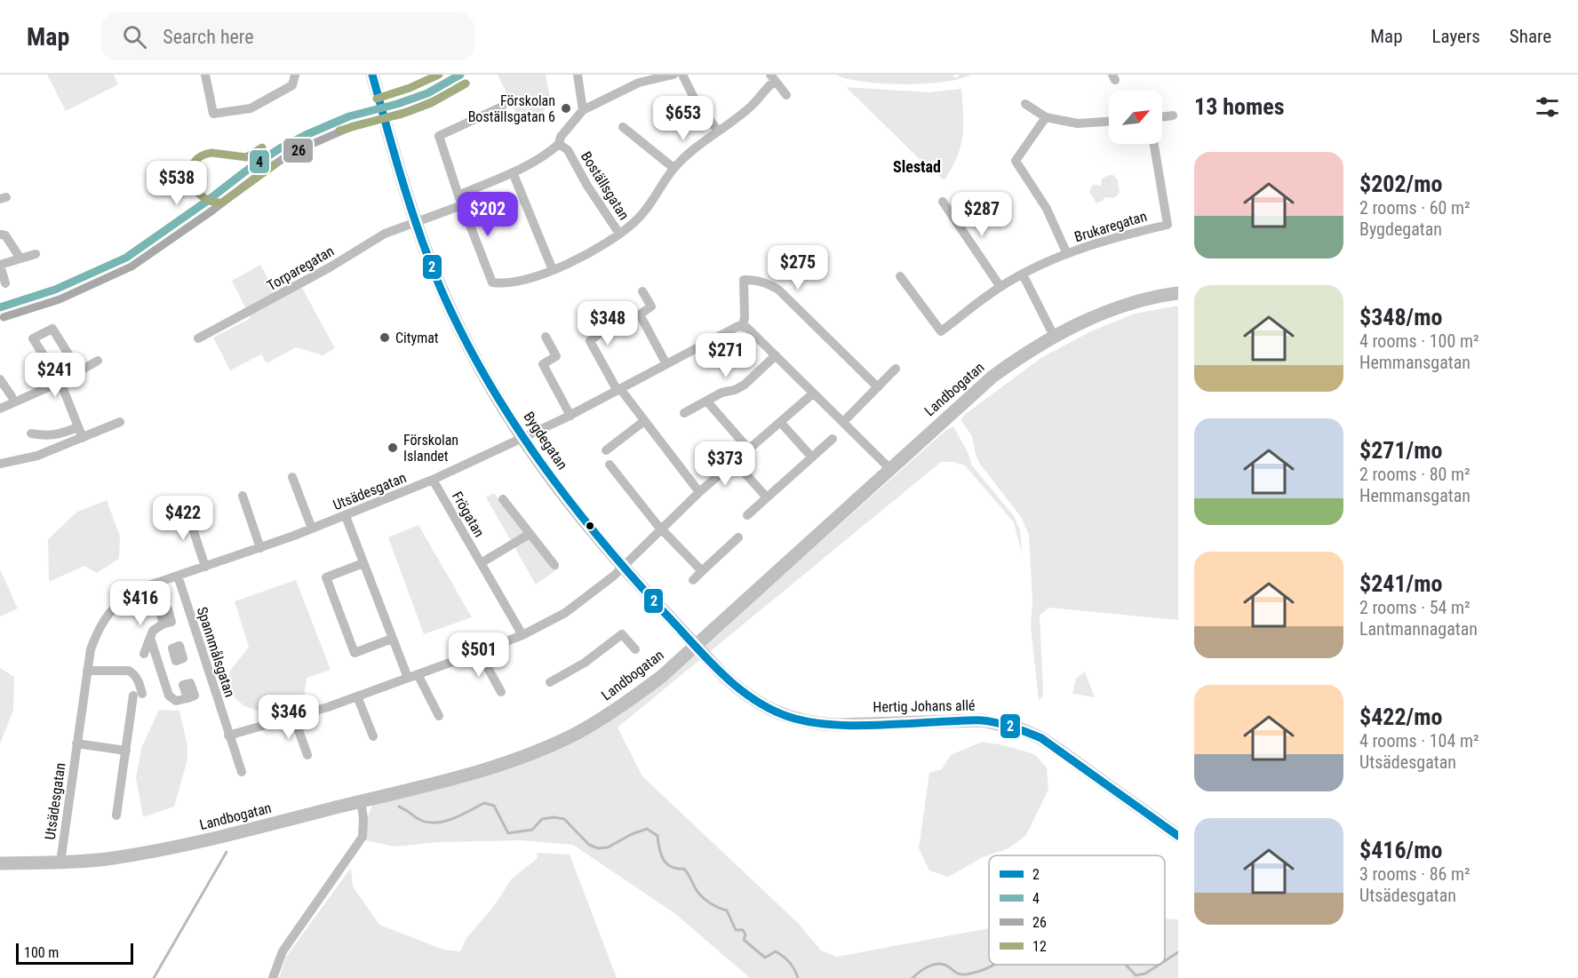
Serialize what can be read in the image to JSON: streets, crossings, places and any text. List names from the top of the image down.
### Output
{
  "streets": {
    "street": [
      "Boställsgatan",
      "Brukaregatan",
      "Torparegatan",
      "Landbogatan",
      "Bygdegatan",
      "Utsädesgatan",
      "Frögatan",
      "Spannmålsgatan",
      "Hertig Johans allé"
    ]
  },
  "crossings": [
    ["Torparegatan", "Bygdegatan"],
    ["Landbogatan", "Bygdegatan"],
    ["Landbogatan", "Utsädesgatan"],
    ["Landbogatan", "Hertig Johans allé"],
    ["Bygdegatan", "Utsädesgatan"],
    ["Bygdegatan", "Hertig Johans allé"],
    ["Utsädesgatan", "Frögatan"],
    ["Utsädesgatan", "Spannmålsgatan"]
  ],
  "districts": ["Slestad"],
  "places": ["Förskolan Boställsgatan 6", "Citymat", "Förskolan Islandet"],
  "lines": [
    "transit line 2",
    "transit line 4",
    "transit line 12",
    "transit line 26"
  ],
  "legend": [
    "2",
    "4",
    "26",
    "12"
  ],
  "scale_bar": "100 m",
  "north": "top right",
  "page": {
    "header": "Map",
    "search": "Search here",
    "nav": ["Map", "Layers", "Share"],
    "heading": "13 homes",
    "price": [
      "$653",
      "$538",
      "$202",
      "$287",
      "$275",
      "$348",
      "$271",
      "$241",
      "$373",
      "$422",
      "$416",
      "$501",
      "$346"
    ],
    "list": [
      {
        "name": "$202/mo",
        "note": "2 rooms · 60 m² · Bygdegatan"
      },
      {
        "name": "$348/mo",
        "note": "4 rooms · 100 m² · Hemmansgatan"
      },
      {
        "name": "$271/mo",
        "note": "2 rooms · 80 m² · Hemmansgatan"
      },
      {
        "name": "$241/mo",
        "note": "2 rooms · 54 m² · Lantmannagatan"
      },
      {
        "name": "$422/mo",
        "note": "4 rooms · 104 m² · Utsädesgatan"
      },
      {
        "name": "$416/mo",
        "note": "3 rooms · 86 m² · Utsädesgatan"
      }
    ],
    "scale": "100 m"
  }
}
